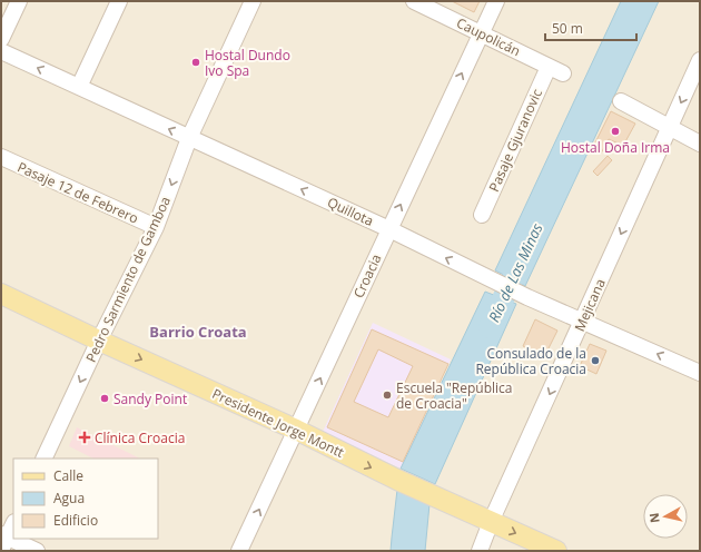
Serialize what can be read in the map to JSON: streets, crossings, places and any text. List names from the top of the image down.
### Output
{
  "streets": {
    "main road": ["Presidente Jorge Montt"],
    "street": [
      "Caupolicán",
      "Pasaje Gjuranovic",
      "Pasaje 12 de Febrero",
      "Quillota",
      "Croacia",
      "Pedro Sarmiento de Gamboa",
      "Mejicana"
    ]
  },
  "crossings": [
    ["Caupolicán", "Pasaje Gjuranovic"],
    ["Caupolicán", "Croacia"],
    ["Pasaje 12 de Febrero", "Pedro Sarmiento de Gamboa"],
    ["Quillota", "Croacia"],
    ["Quillota", "Pedro Sarmiento de Gamboa"],
    ["Quillota", "Mejicana"],
    ["Croacia", "Presidente Jorge Montt"],
    ["Pedro Sarmiento de Gamboa", "Presidente Jorge Montt"],
    ["Mejicana", "Presidente Jorge Montt"]
  ],
  "one_way": [
    "Quillota",
    "Croacia",
    "Pedro Sarmiento de Gamboa",
    "Mejicana",
    "Presidente Jorge Montt"
  ],
  "districts": ["Barrio Croata"],
  "water": ["Río de Las Minas"],
  "places": {
    "other": [
      "Hostal Dundo Ivo Spa",
      "Hostal Doña Irma",
      "Consulado de la República Croacia",
      "Escuela \"República de Croacia\"",
      "Sandy Point"
    ],
    "health": ["Clínica Croacia"]
  },
  "legend": ["Calle", "Agua", "Edificio"],
  "scale_bar": "50 m",
  "north": "left"
}
